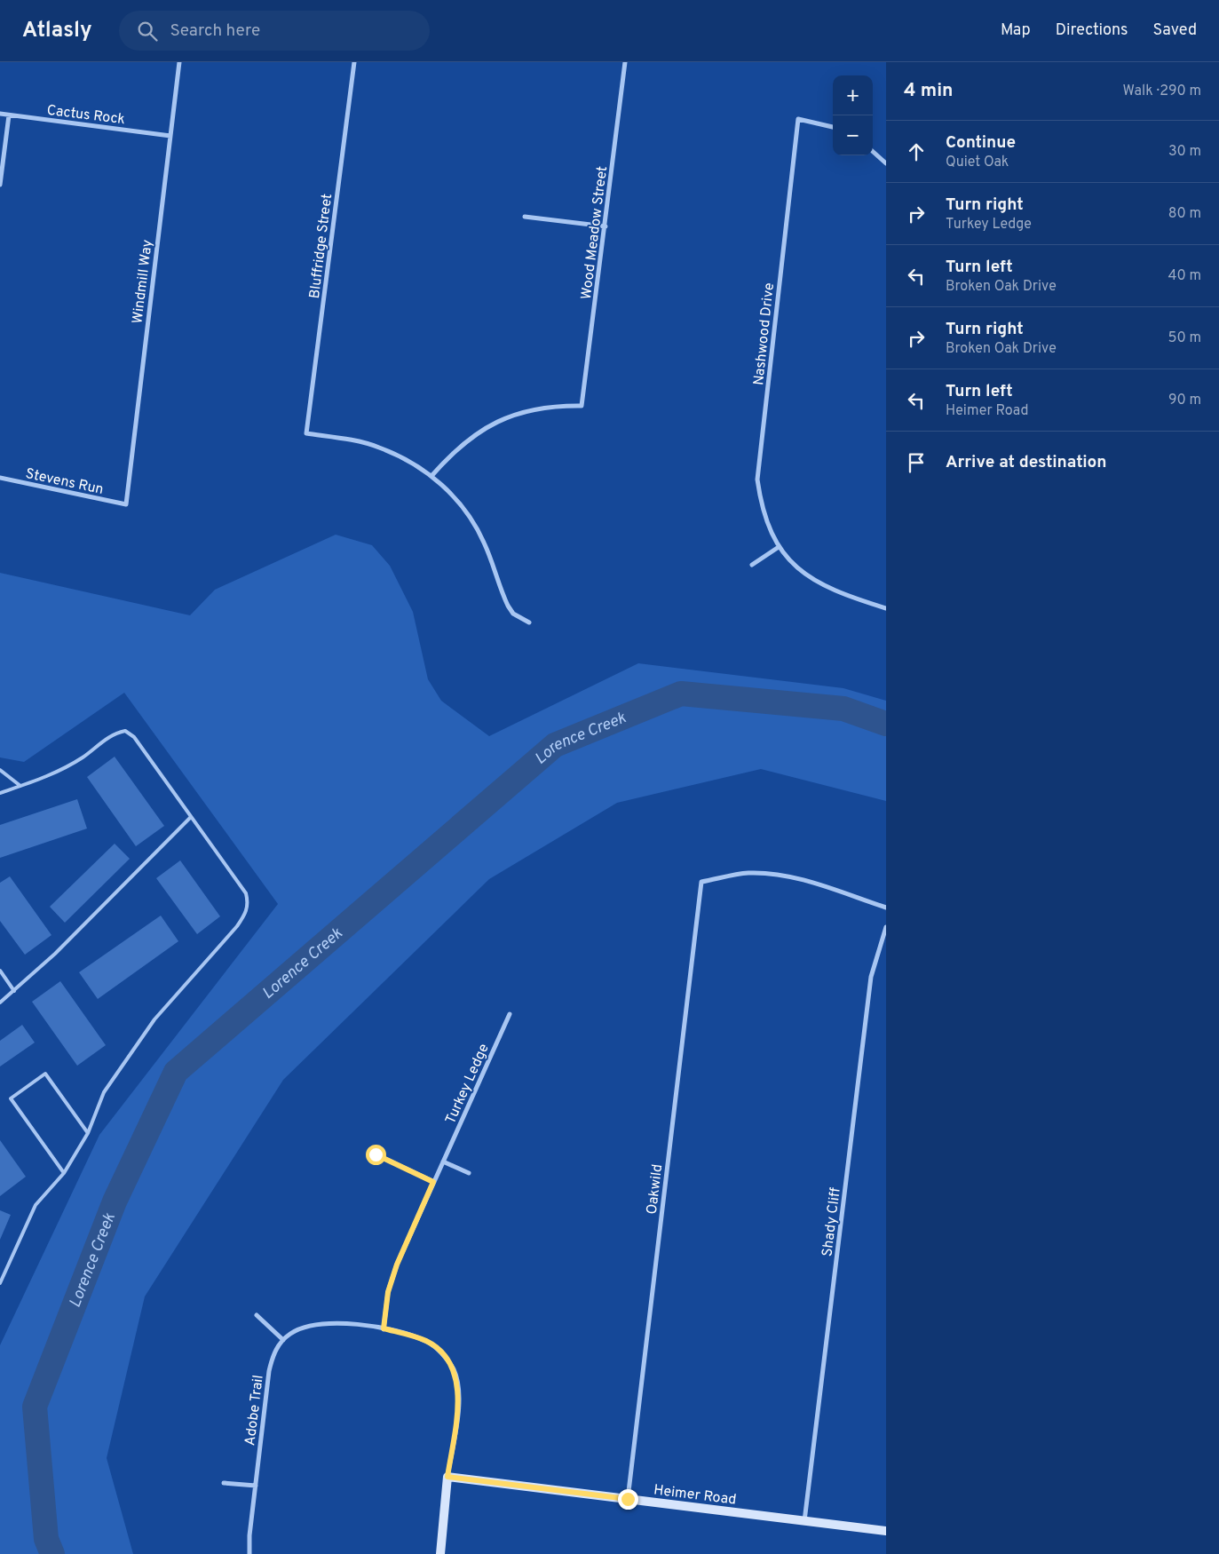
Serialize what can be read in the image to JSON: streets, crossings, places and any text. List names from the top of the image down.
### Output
{
  "streets": {
    "street": [
      "Cactus Rock",
      "Wood Meadow Street",
      "Bluffridge Street",
      "Windmill Way",
      "Nashwood Drive",
      "Stevens Run",
      "Turkey Ledge",
      "Oakwild",
      "Shady Cliff",
      "Adobe Trail",
      "Heimer Road"
    ]
  },
  "crossings": [
    ["Cactus Rock", "Windmill Way"],
    ["Wood Meadow Street", "Bluffridge Street"],
    ["Windmill Way", "Stevens Run"],
    ["Turkey Ledge", "Adobe Trail"],
    ["Oakwild", "Heimer Road"],
    ["Shady Cliff", "Heimer Road"],
    ["Adobe Trail", "Heimer Road"]
  ],
  "water": ["Lorence Creek"],
  "page": {
    "header": "Atlasly",
    "search": "Search here",
    "nav": ["Map", "Directions", "Saved"],
    "heading": ["4 min", "Walk · 290 m"],
    "map_buttons": ["+", "−"],
    "list": [
      ["Continue", "Quiet Oak", "30 m"],
      ["Turn right", "Turkey Ledge", "80 m"],
      ["Turn left", "Broken Oak Drive", "40 m"],
      ["Turn right", "Broken Oak Drive", "50 m"],
      ["Turn left", "Heimer Road", "90 m"],
      "Arrive at destination"
    ]
  }
}
